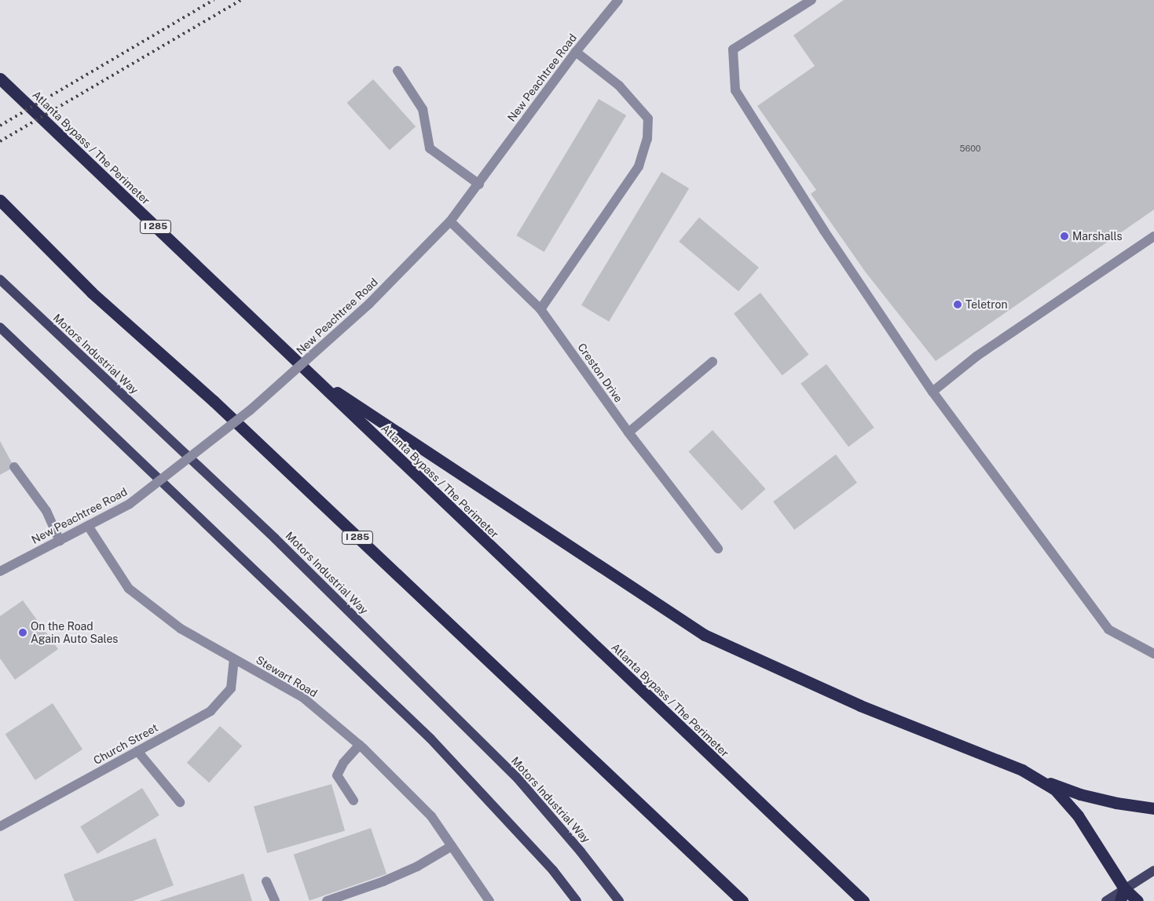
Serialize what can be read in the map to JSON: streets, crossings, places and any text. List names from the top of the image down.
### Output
{
  "streets": {
    "highway": ["Atlanta Bypass / The Perimeter", "I 285"],
    "main road": ["Motors Industrial Way"],
    "street": [
      "New Peachtree Road",
      "Creston Drive",
      "Stewart Road",
      "Church Street"
    ]
  },
  "crossings": [
    ["New Peachtree Road", "Creston Drive"],
    ["New Peachtree Road", "Stewart Road"],
    ["Stewart Road", "Church Street"]
  ],
  "places": ["Marshalls", "Teletron", "On the Road Again Auto Sales"],
  "house_numbers": ["5600"]
}
